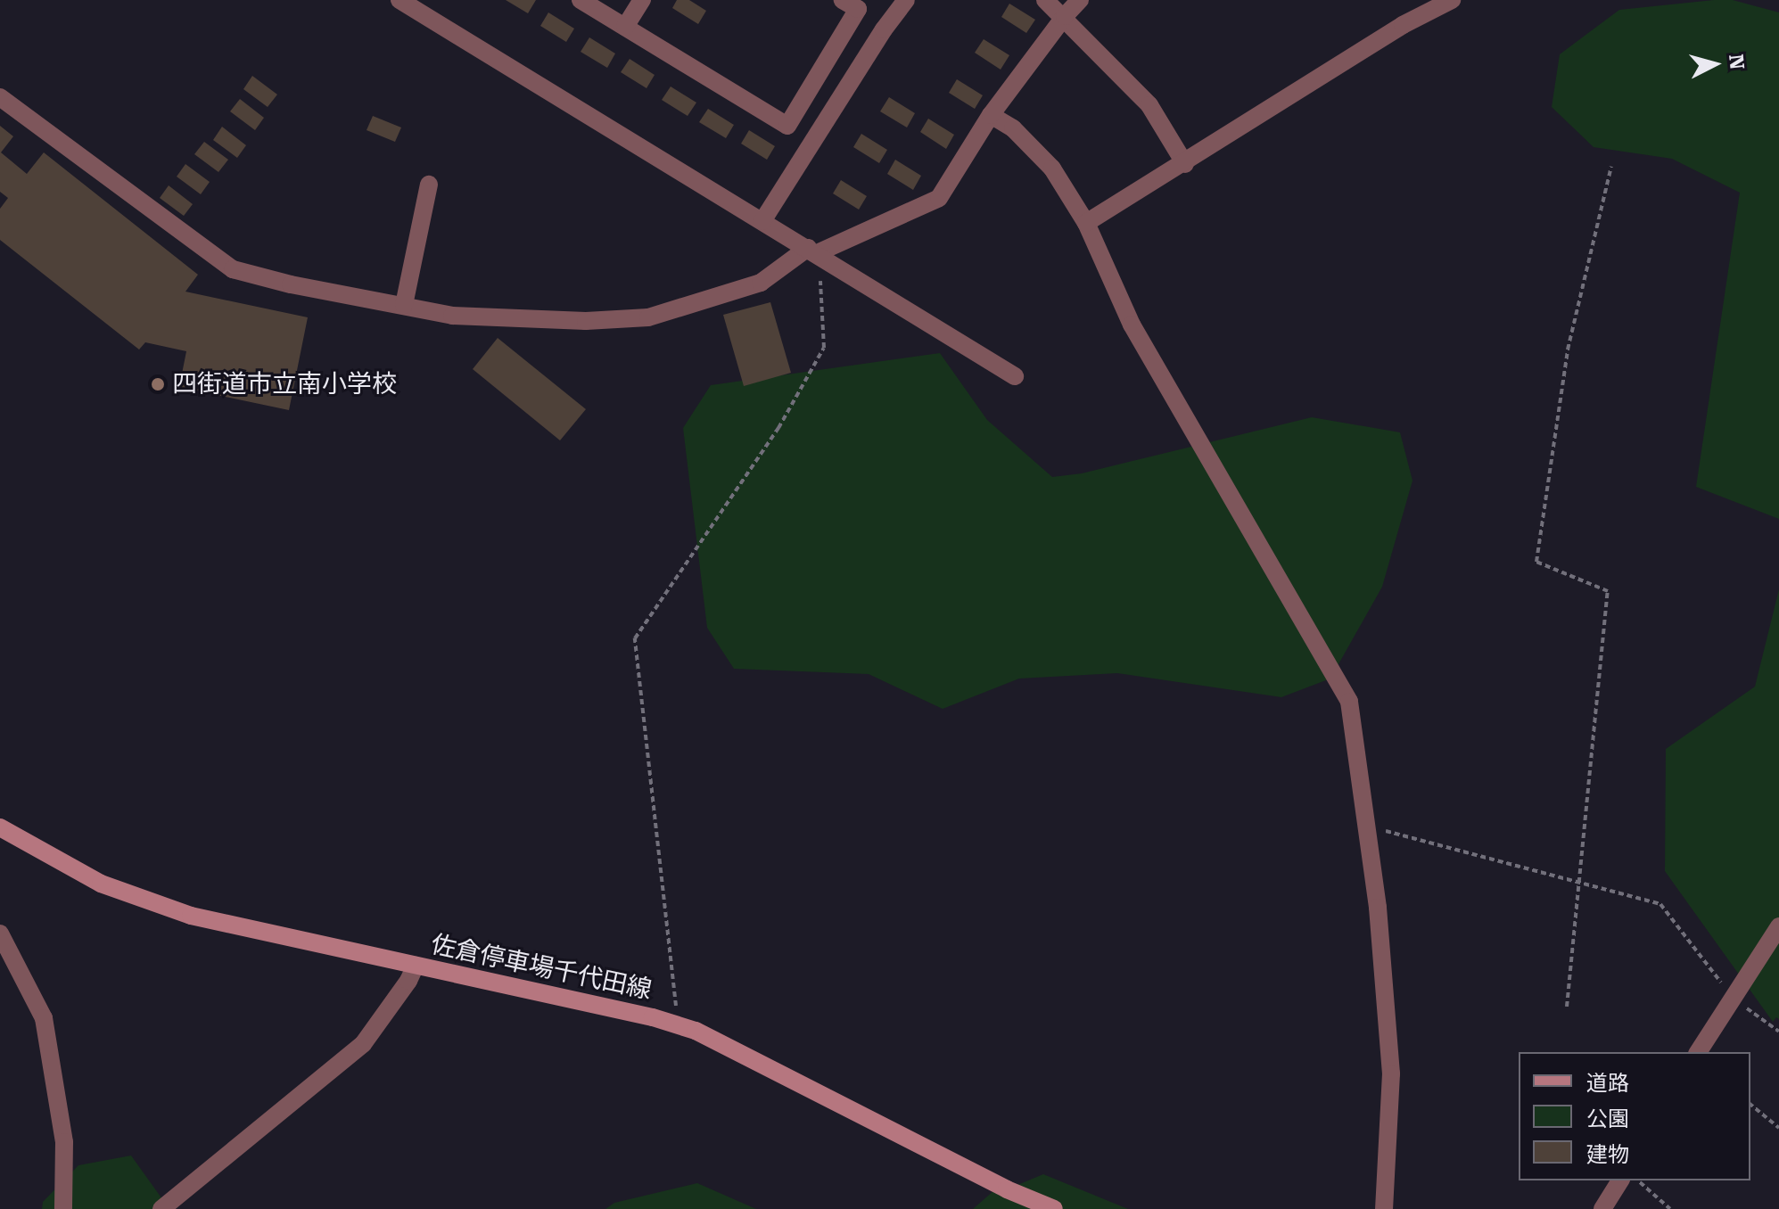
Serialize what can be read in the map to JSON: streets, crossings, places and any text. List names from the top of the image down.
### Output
{
  "streets": {
    "main road": ["佐倉停車場千代田線"]
  },
  "places": ["四街道市立南小学校"],
  "legend": ["道路", "公園", "建物"],
  "north": "right"
}
